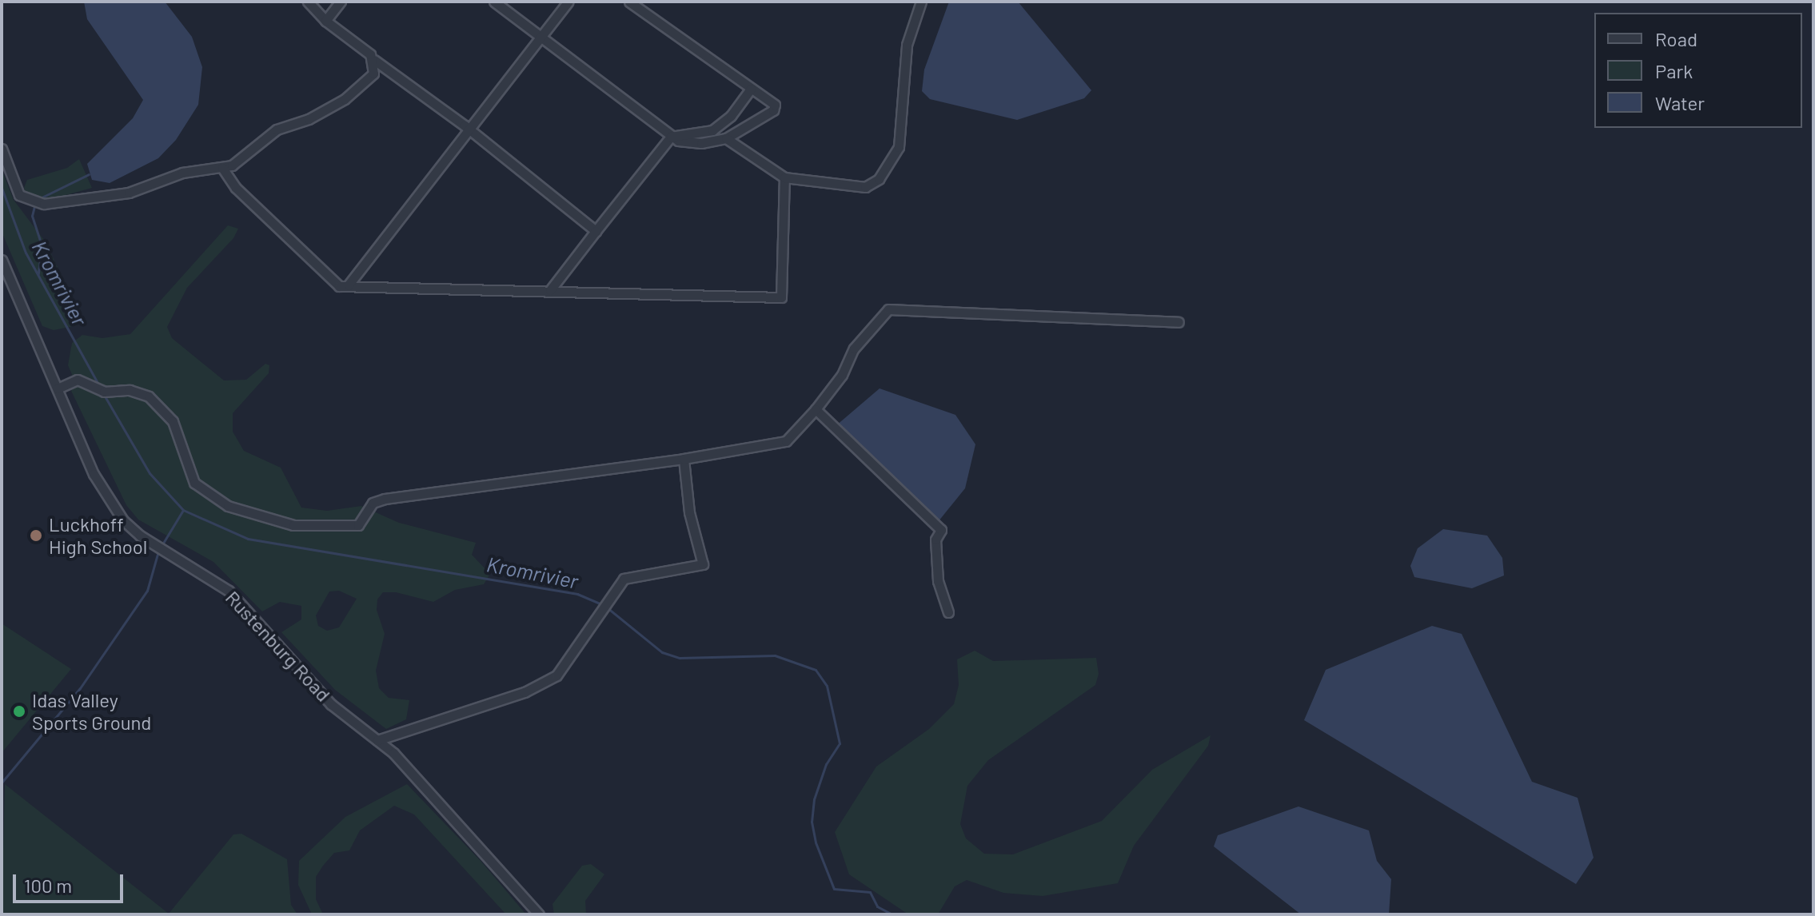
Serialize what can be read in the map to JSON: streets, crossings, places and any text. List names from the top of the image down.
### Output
{
  "streets": {
    "street": ["Rustenburg Road"]
  },
  "water": ["Kromrivier"],
  "places": ["Luckhoff High School", "Idas Valley Sports Ground"],
  "legend": ["Road", "Park", "Water"],
  "scale_bar": "100 m"
}
